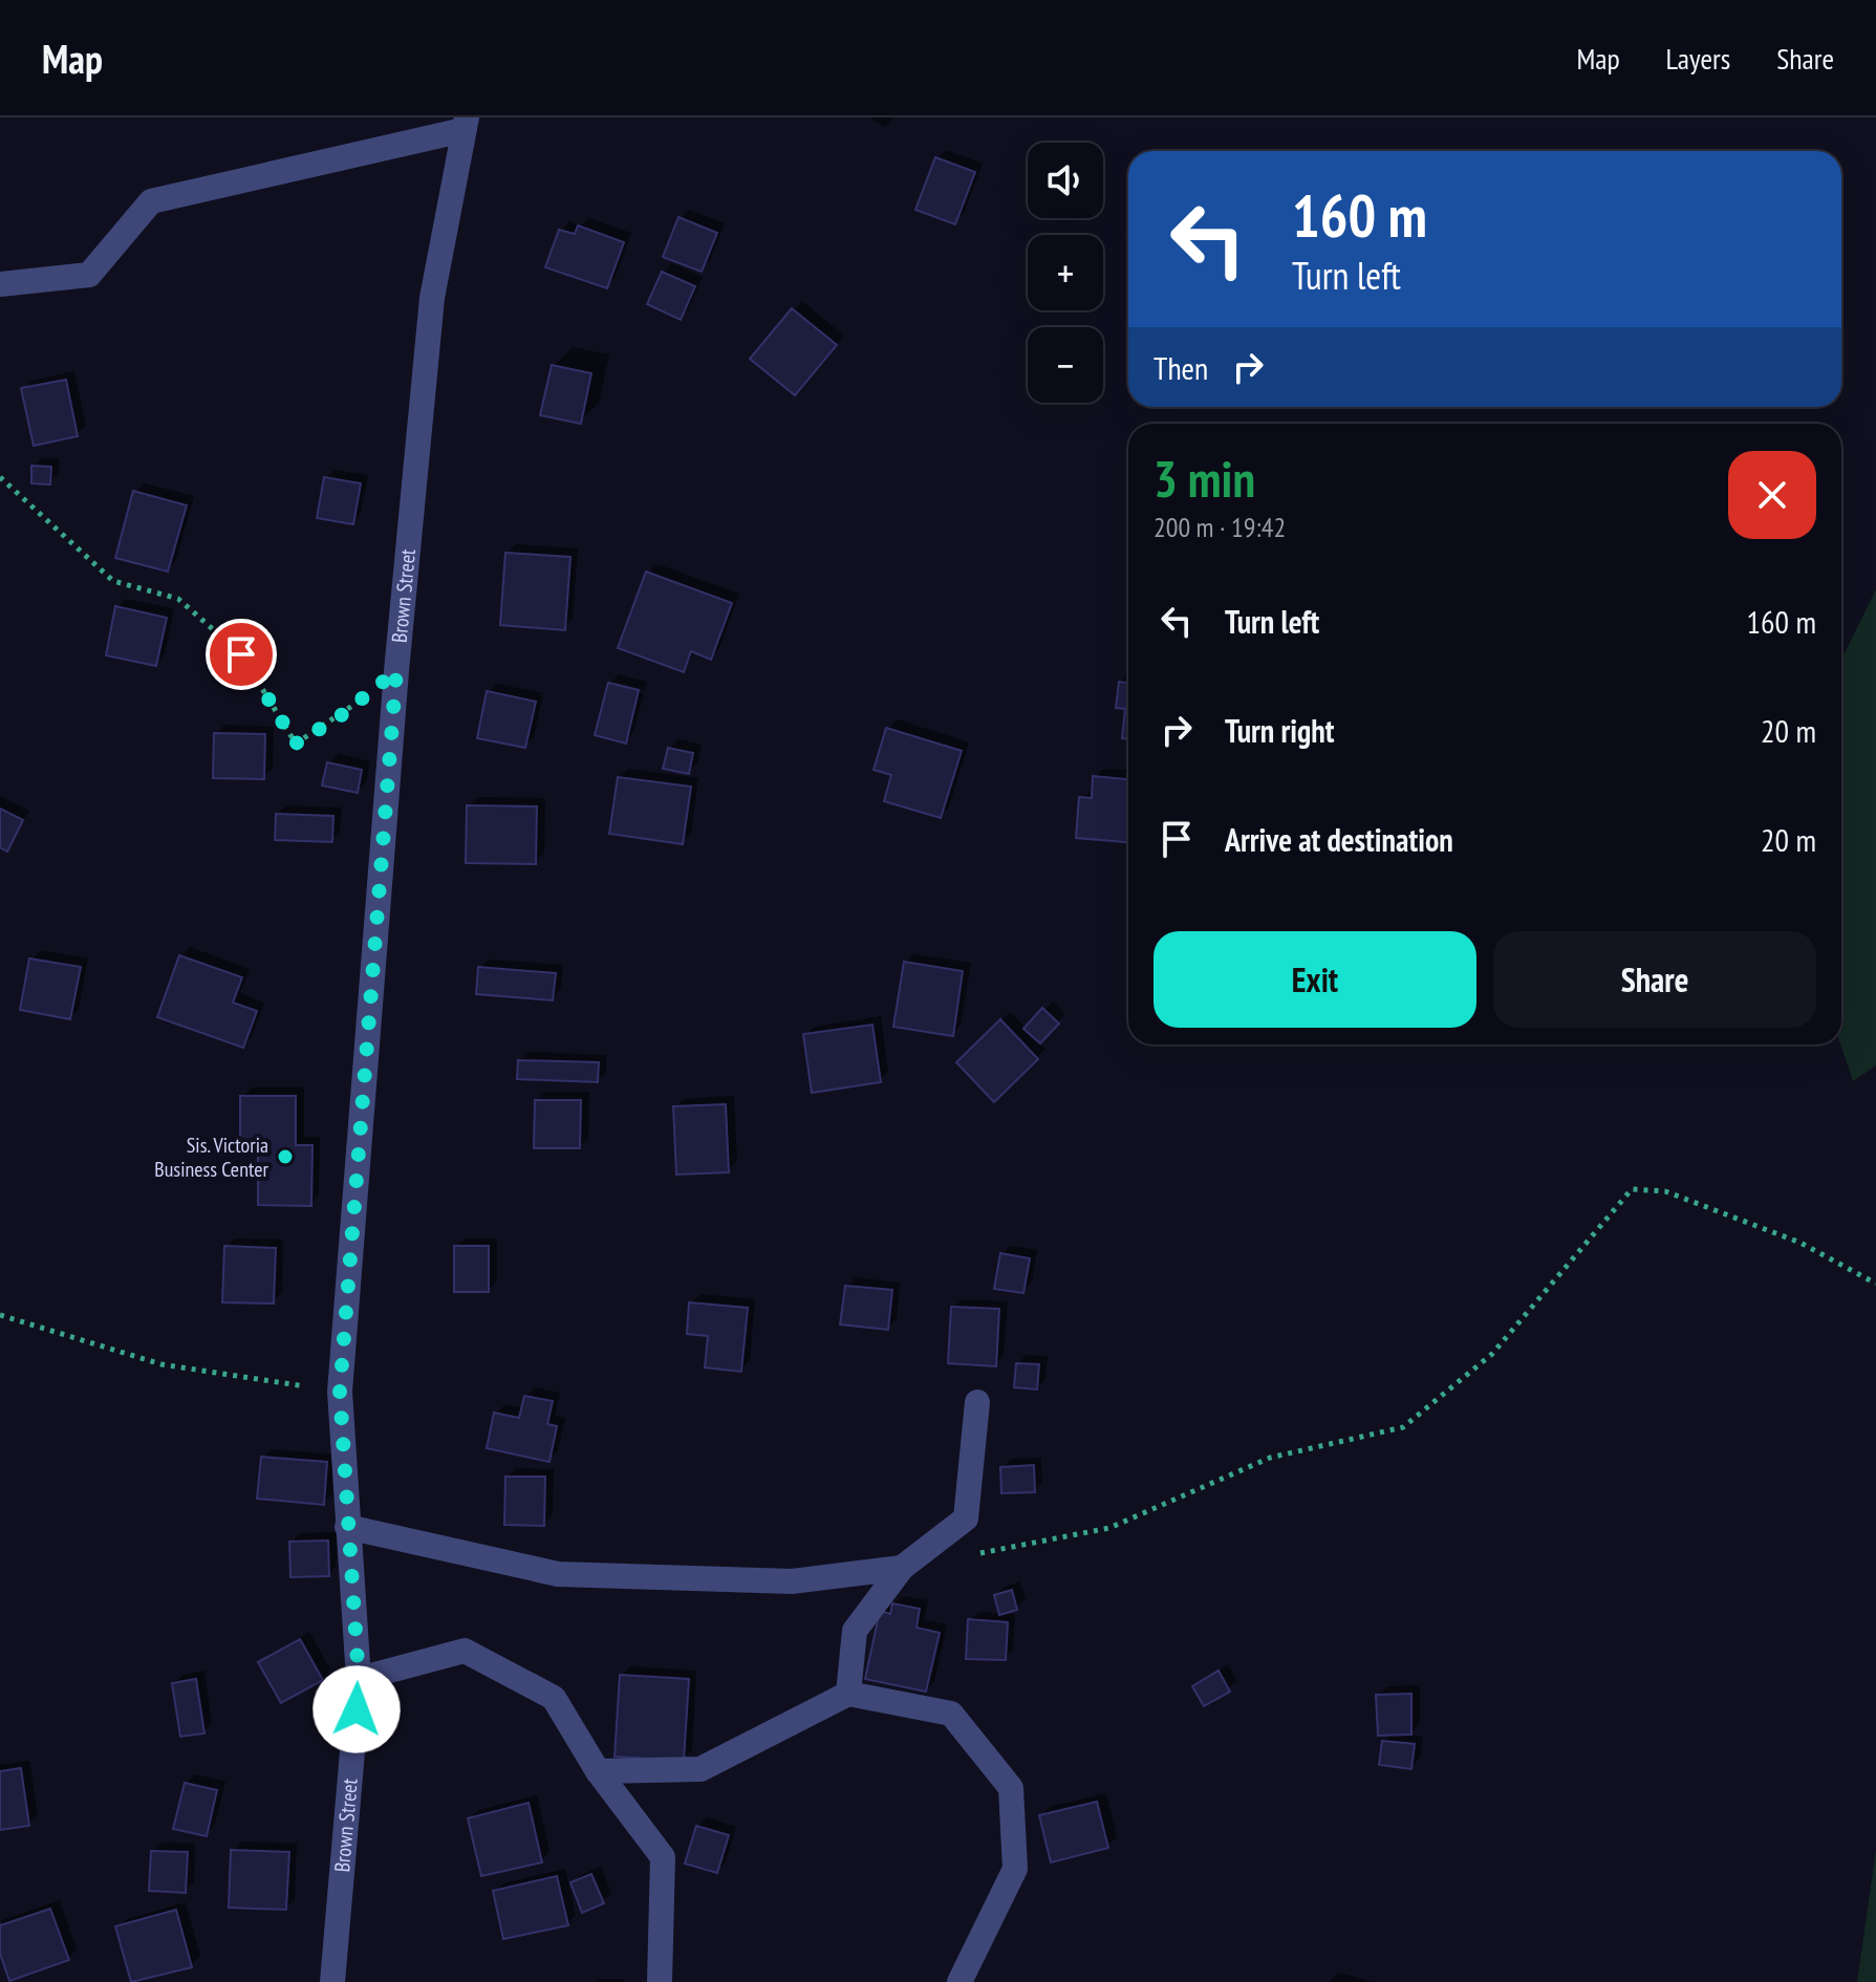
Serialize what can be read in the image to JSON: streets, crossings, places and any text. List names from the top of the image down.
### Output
{
  "streets": {
    "street": ["Brown Street"]
  },
  "places": ["Sis. Victoria Business Center"],
  "page": {
    "header": "Map",
    "nav": ["Map", "Layers", "Share"],
    "map_buttons": ["+", "−"],
    "turn": ["160 m", "Turn left"],
    "then": "Then",
    "heading": ["3 min", "200 m · 19:42"],
    "list": [
      {
        "name": "Turn left",
        "value": "160 m"
      },
      {
        "name": "Turn right",
        "value": "20 m"
      },
      {
        "name": "Arrive at destination",
        "value": "20 m"
      }
    ],
    "buttons": ["Exit", "Share"]
  }
}
